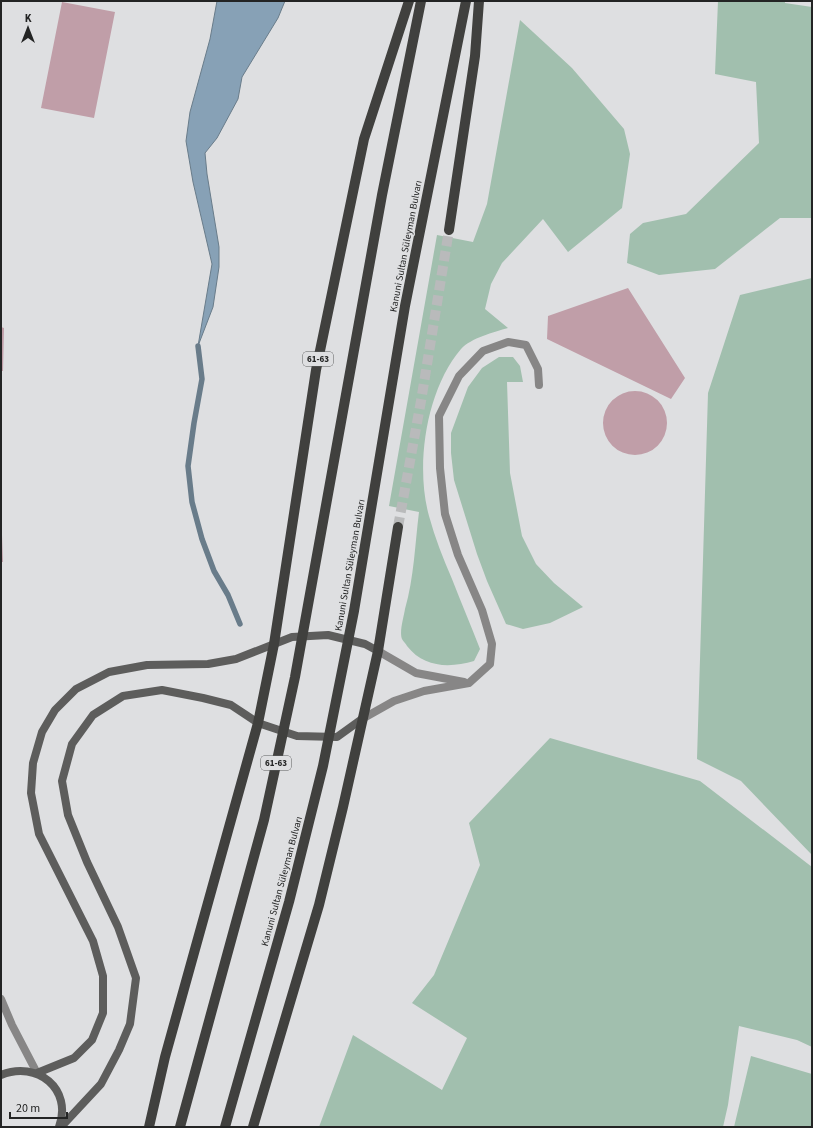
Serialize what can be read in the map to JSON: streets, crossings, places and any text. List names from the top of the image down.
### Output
{
  "streets": {
    "main road": ["Kanuni Sultan Süleyman Bulvarı", "61-63"]
  },
  "scale_bar": "20 m",
  "north": "top"
}
